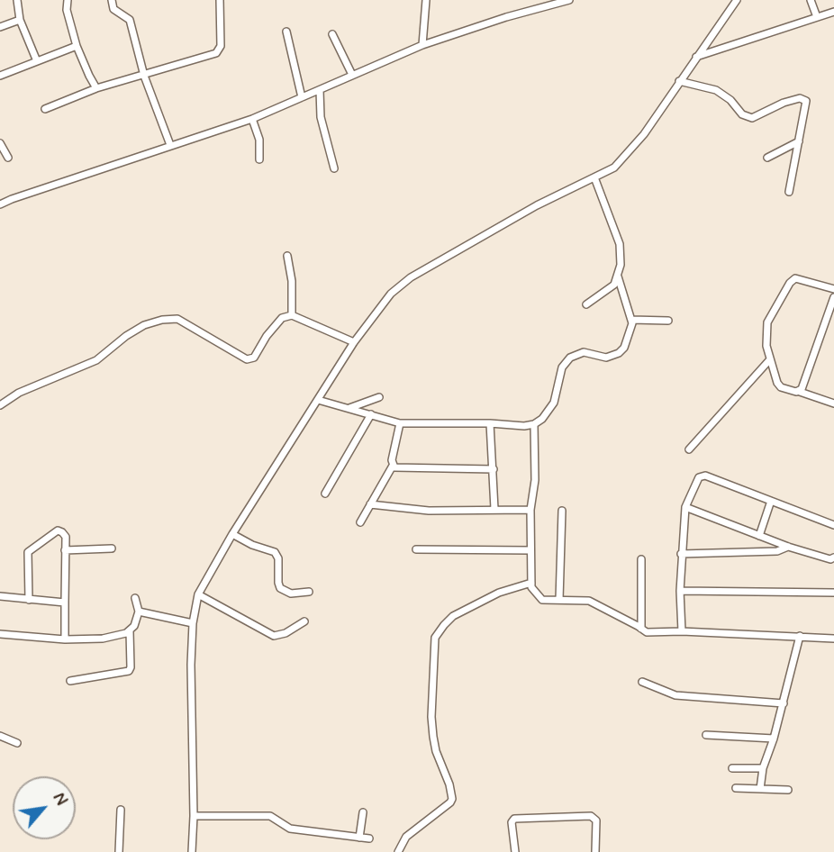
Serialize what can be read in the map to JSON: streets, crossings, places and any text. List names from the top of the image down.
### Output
{
  "north": "top right"
}
